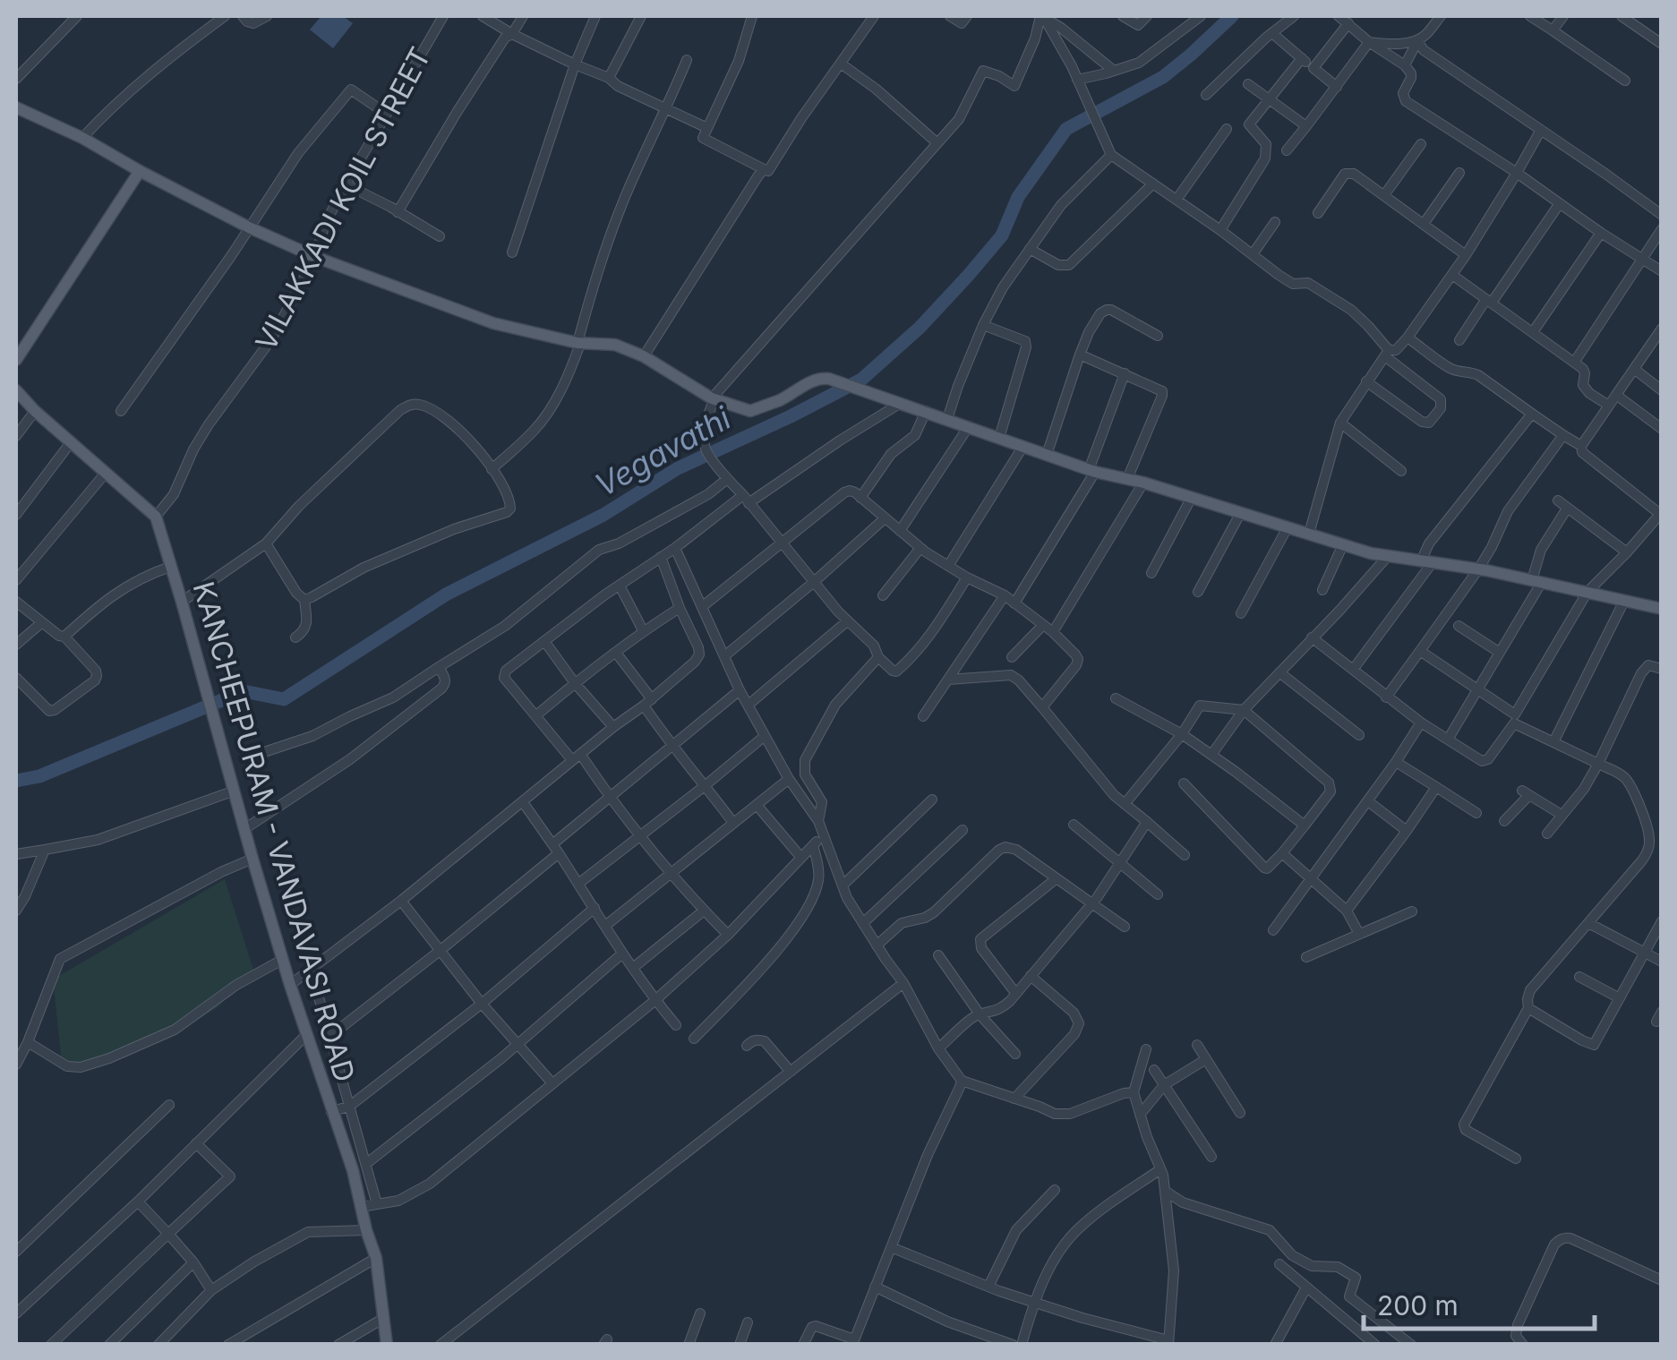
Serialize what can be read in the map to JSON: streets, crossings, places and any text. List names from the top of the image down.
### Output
{
  "streets": {
    "main road": ["KANCHEEPURAM - VANDAVASI ROAD"],
    "street": ["VILAKKADI KOIL STREET"]
  },
  "crossings": [
    ["VILAKKADI KOIL STREET", "KANCHEEPURAM - VANDAVASI ROAD"]
  ],
  "water": ["Vegavathi"],
  "scale_bar": "200 m"
}
